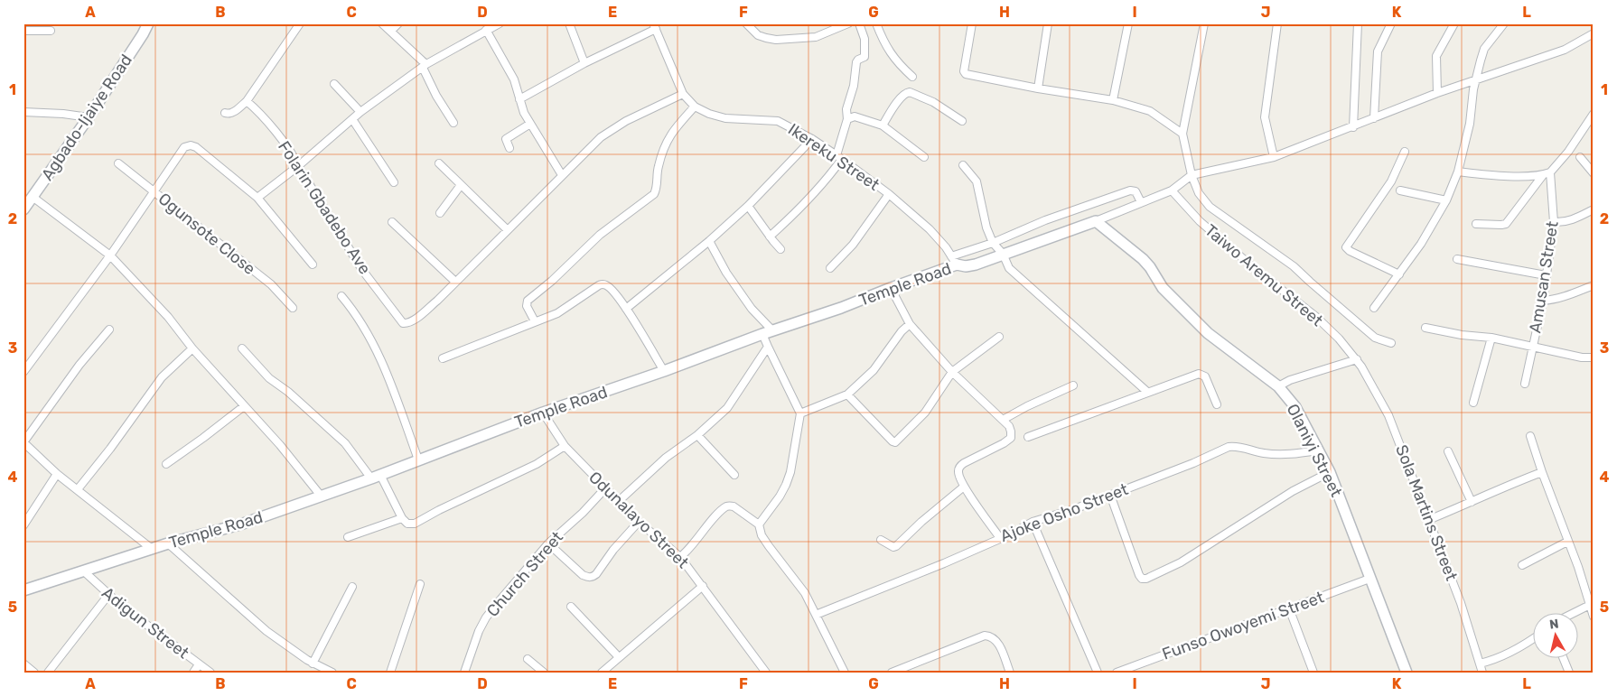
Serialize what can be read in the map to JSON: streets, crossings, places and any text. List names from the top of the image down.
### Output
{
  "streets": {
    "street": [
      "Agbado-Ijaiye Road",
      "Ikereku Street",
      "Folarin Gbadebo Ave",
      "Ogunsote Close",
      "Taiwo Aremu Street",
      "Amusan Street",
      "Temple Road",
      "Olaniyi Street",
      "Ajoke Osho Street",
      "Sola Martins Street",
      "Odunalayo Street",
      "Church Street",
      "Adigun Street",
      "Funso Owoyemi Street"
    ]
  },
  "crossings": [
    ["Ikereku Street", "Temple Road"],
    ["Taiwo Aremu Street", "Sola Martins Street"],
    ["Temple Road", "Olaniyi Street"],
    ["Temple Road", "Odunalayo Street"],
    ["Temple Road", "Adigun Street"],
    ["Olaniyi Street", "Ajoke Osho Street"],
    ["Olaniyi Street", "Funso Owoyemi Street"],
    ["Odunalayo Street", "Church Street"]
  ],
  "north": "top",
  "grid": {
    "columns": [
      "A",
      "B",
      "C",
      "D",
      "E",
      "F",
      "G",
      "H",
      "I",
      "J",
      "K",
      "L"
    ],
    "rows": [
      "1",
      "2",
      "3",
      "4",
      "5"
    ]
  }
}
